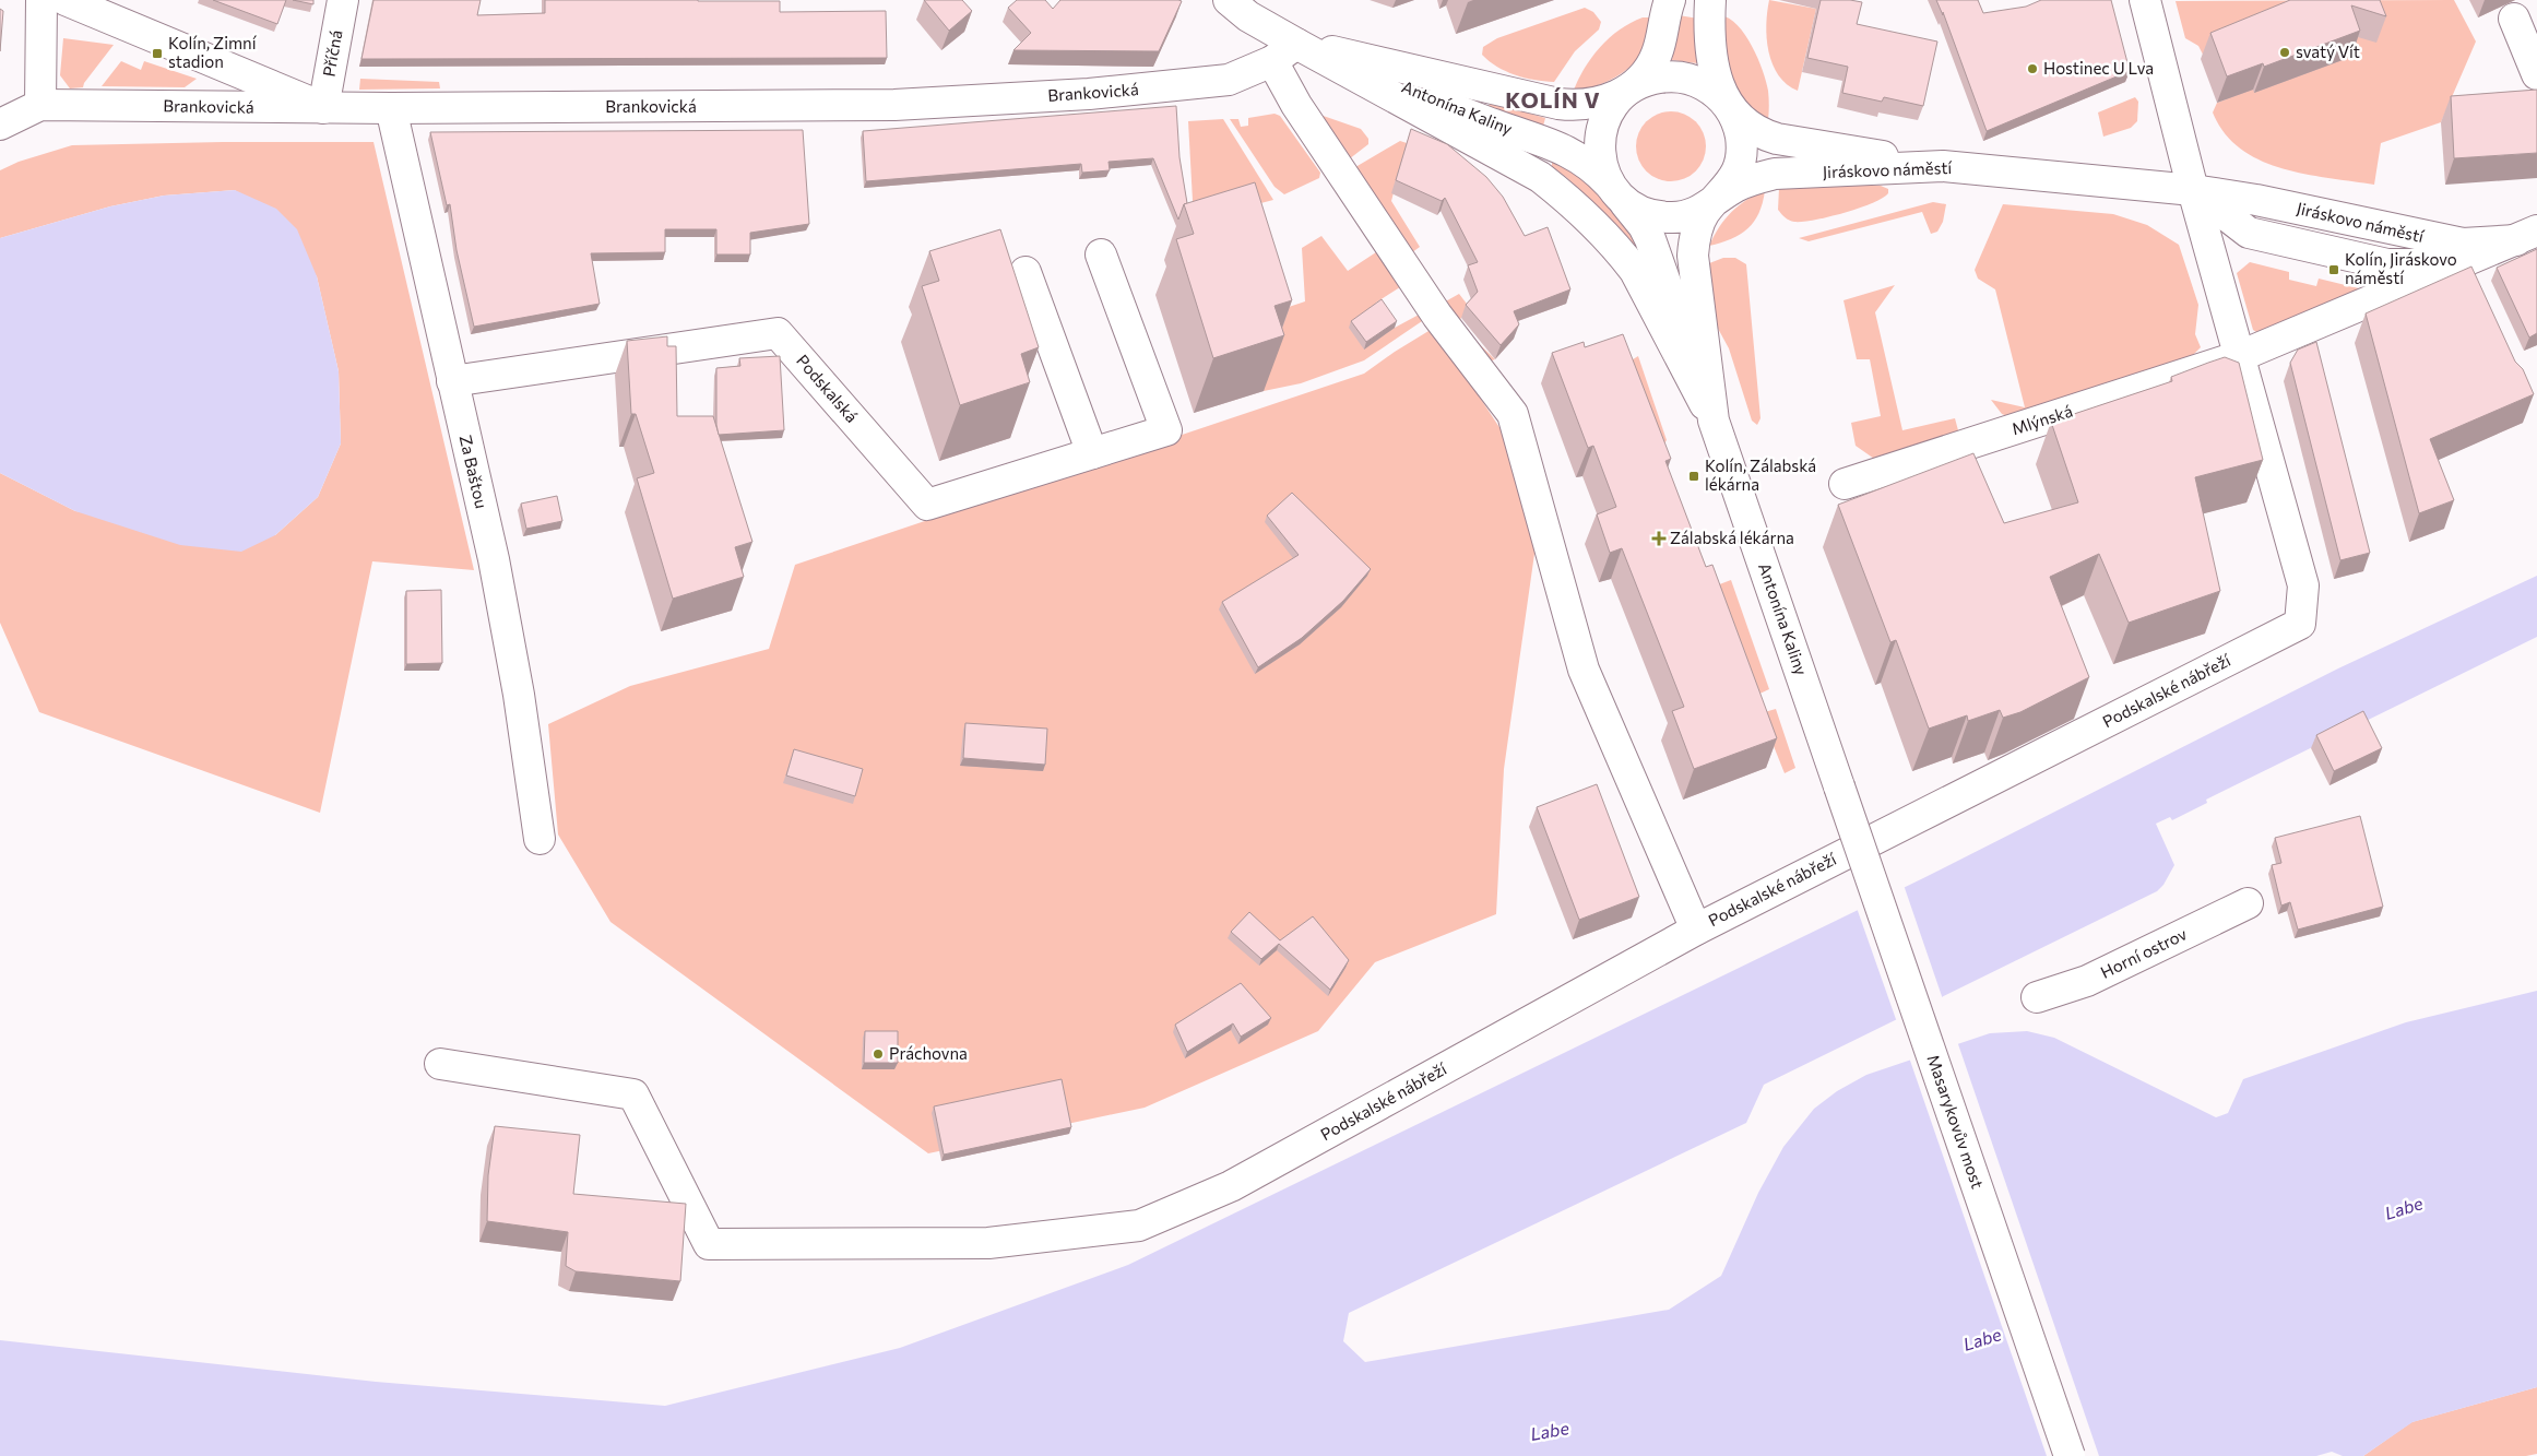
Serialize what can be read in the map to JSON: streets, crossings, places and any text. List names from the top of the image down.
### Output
{
  "streets": {
    "street": [
      "Příčná",
      "Brankovická",
      "Antonína Kaliny",
      "Jiráskovo náměstí",
      "Podskalská",
      "Mlýnská",
      "Za Baštou",
      "Podskalské nábřeží",
      "Horní ostrov",
      "Masarykovův most"
    ]
  },
  "crossings": [
    ["Příčná", "Brankovická"],
    ["Brankovická", "Antonína Kaliny"],
    ["Brankovická", "Za Baštou"],
    ["Antonína Kaliny", "Jiráskovo náměstí"],
    ["Antonína Kaliny", "Masarykovův most"],
    ["Jiráskovo náměstí", "Mlýnská"],
    ["Jiráskovo náměstí", "Podskalské nábřeží"],
    ["Podskalská", "Za Baštou"],
    ["Mlýnská", "Podskalské nábřeží"]
  ],
  "districts": ["KOLÍN V"],
  "water": ["Labe"],
  "places": {
    "other": ["svatý Vít", "Hostinec U Lva", "Práchovna"],
    "transit": ["Kolín, Zimní stadion", "Kolín, Jiráskovo náměstí", "Kolín, Zálabská lékárna"],
    "health": ["Zálabská lékárna"]
  }
}
